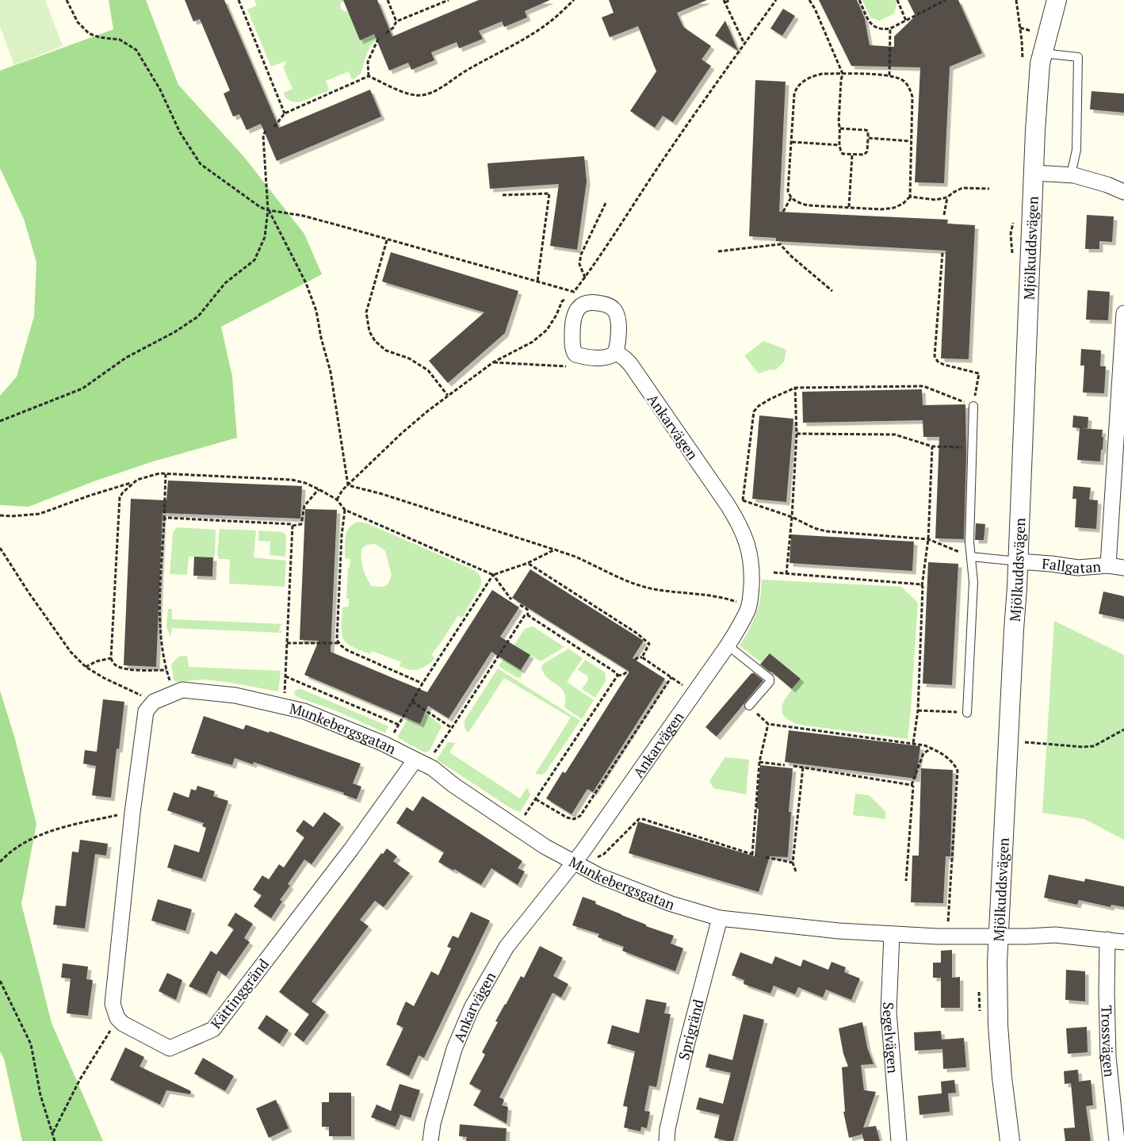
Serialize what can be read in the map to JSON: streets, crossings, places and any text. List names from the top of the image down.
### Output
{
  "streets": {
    "street": [
      "Mjölkuddsvägen",
      "Ankarvägen",
      "Fallgatan",
      "Munkebergsgatan",
      "Kättinggränd",
      "Sprigränd",
      "Segelvägen",
      "Trossvägen"
    ]
  },
  "crossings": [
    ["Mjölkuddsvägen", "Fallgatan"],
    ["Mjölkuddsvägen", "Munkebergsgatan"],
    ["Ankarvägen", "Munkebergsgatan"],
    ["Munkebergsgatan", "Kättinggränd"],
    ["Munkebergsgatan", "Sprigränd"],
    ["Munkebergsgatan", "Segelvägen"],
    ["Munkebergsgatan", "Trossvägen"]
  ]
}
